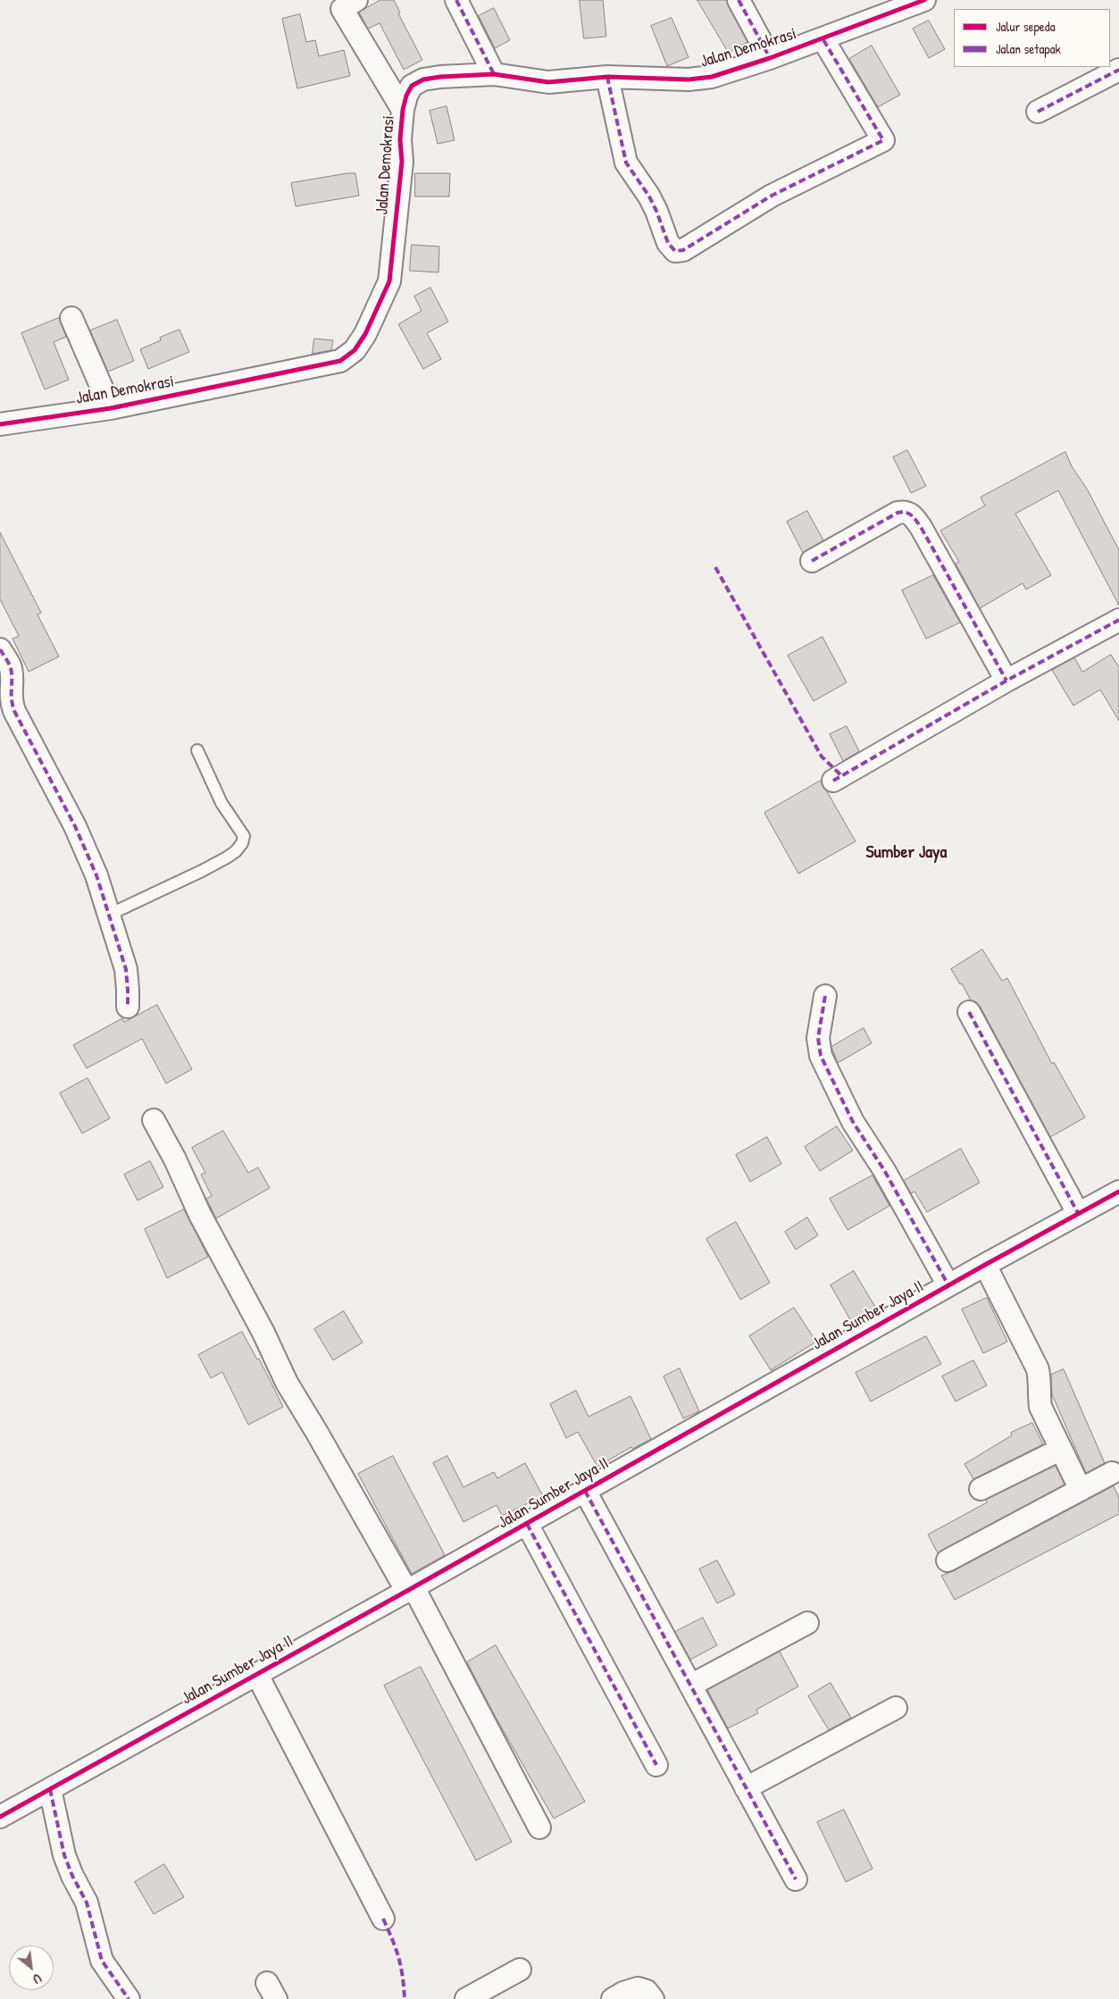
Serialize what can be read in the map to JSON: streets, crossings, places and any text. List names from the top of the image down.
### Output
{
  "streets": {
    "street": ["Jalan Demokrasi", "Jalan Sumber Jaya II"]
  },
  "districts": ["Sumber Jaya"],
  "legend": ["Jalur sepeda", "Jalan setapak"],
  "north": "bottom right"
}
